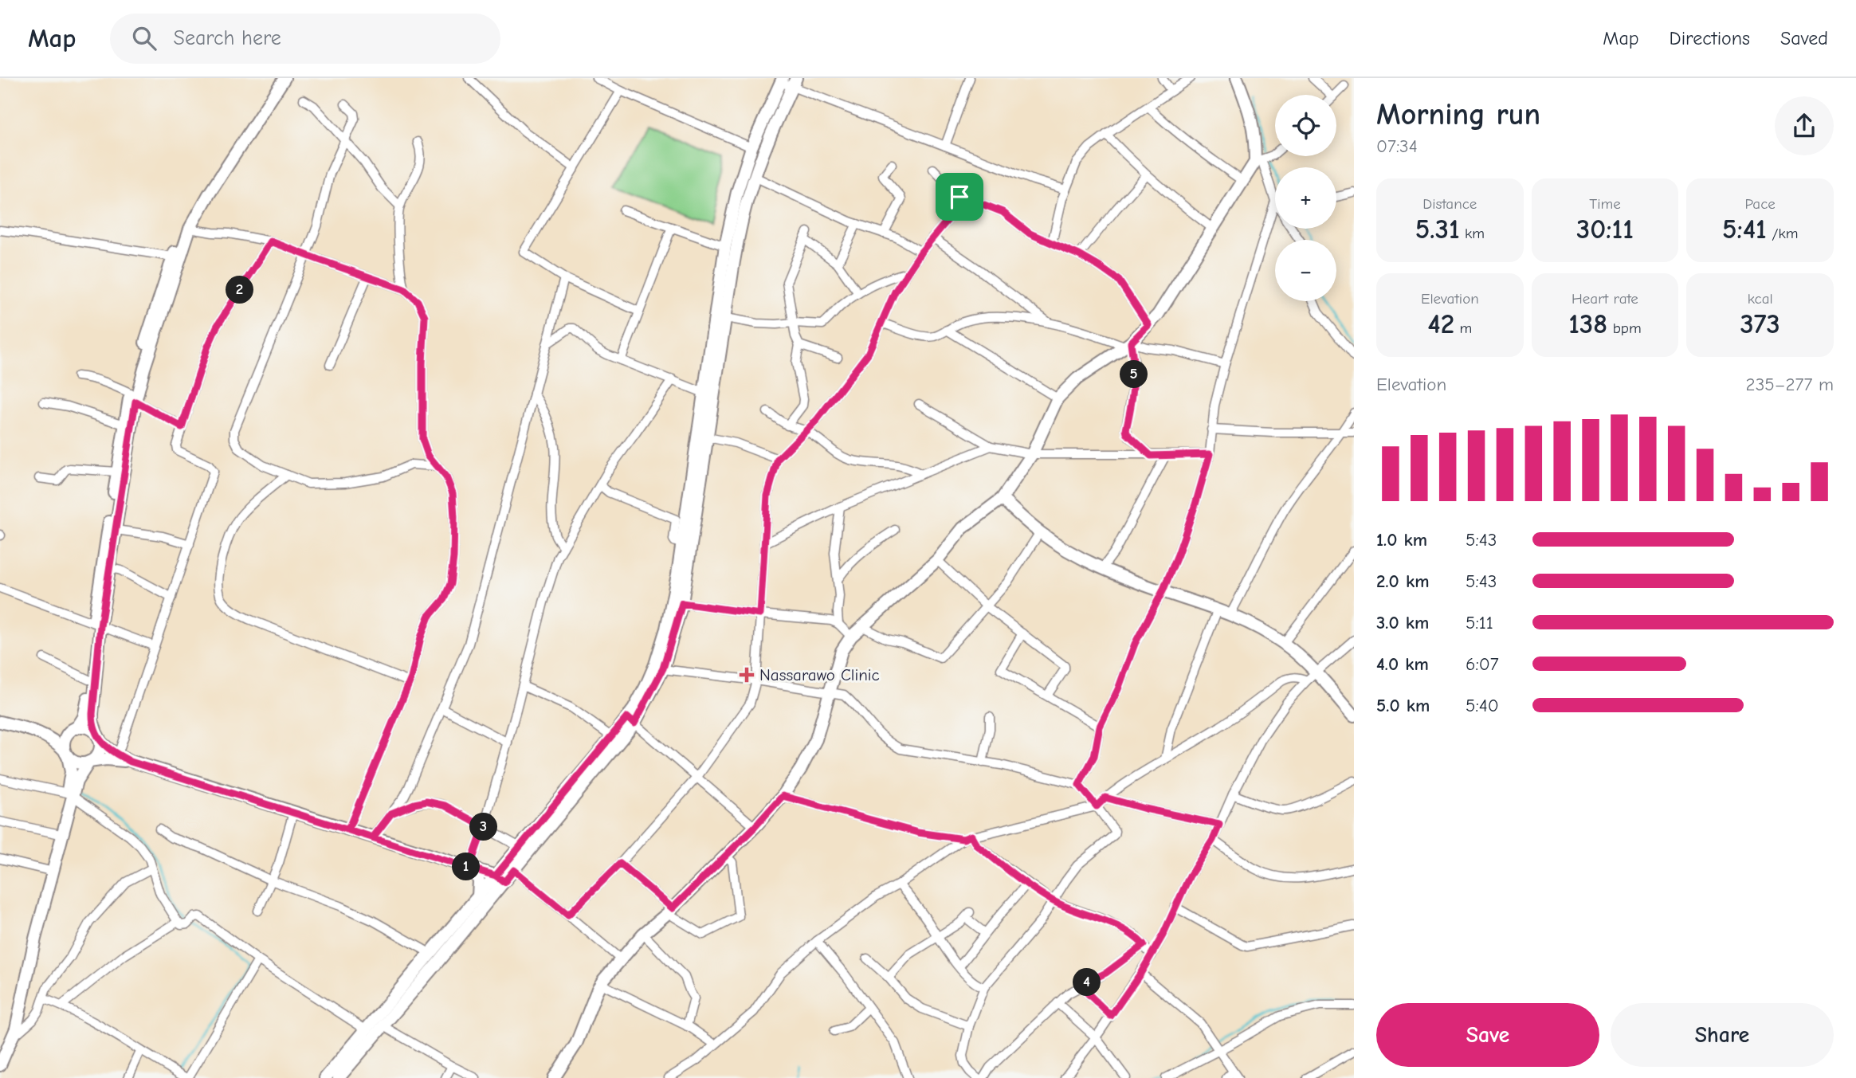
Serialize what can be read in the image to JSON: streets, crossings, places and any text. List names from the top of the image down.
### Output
{
  "places": {
    "health": ["Nassarawo Clinic"]
  },
  "page": {
    "header": "Map",
    "search": "Search here",
    "nav": ["Map", "Directions", "Saved"],
    "heading": ["Morning run", "07:34"],
    "map_buttons": ["+", "−"],
    "stats": [
      ["Distance", "5.31 km"],
      ["Time", "30:11"],
      ["Pace", "5:41 /km"],
      ["Elevation", "42 m"],
      ["Heart rate", "138 bpm"],
      ["kcal", "373"]
    ],
    "pins": [
      "2",
      "5",
      "3",
      "1",
      "4"
    ],
    "chart": ["Elevation", "235–277 m"],
    "list": [
      {
        "name": "1.0 km",
        "note": "5:43"
      },
      {
        "name": "2.0 km",
        "note": "5:43"
      },
      {
        "name": "3.0 km",
        "note": "5:11"
      },
      {
        "name": "4.0 km",
        "note": "6:07"
      },
      {
        "name": "5.0 km",
        "note": "5:40"
      }
    ],
    "buttons": ["Save", "Share"]
  }
}
